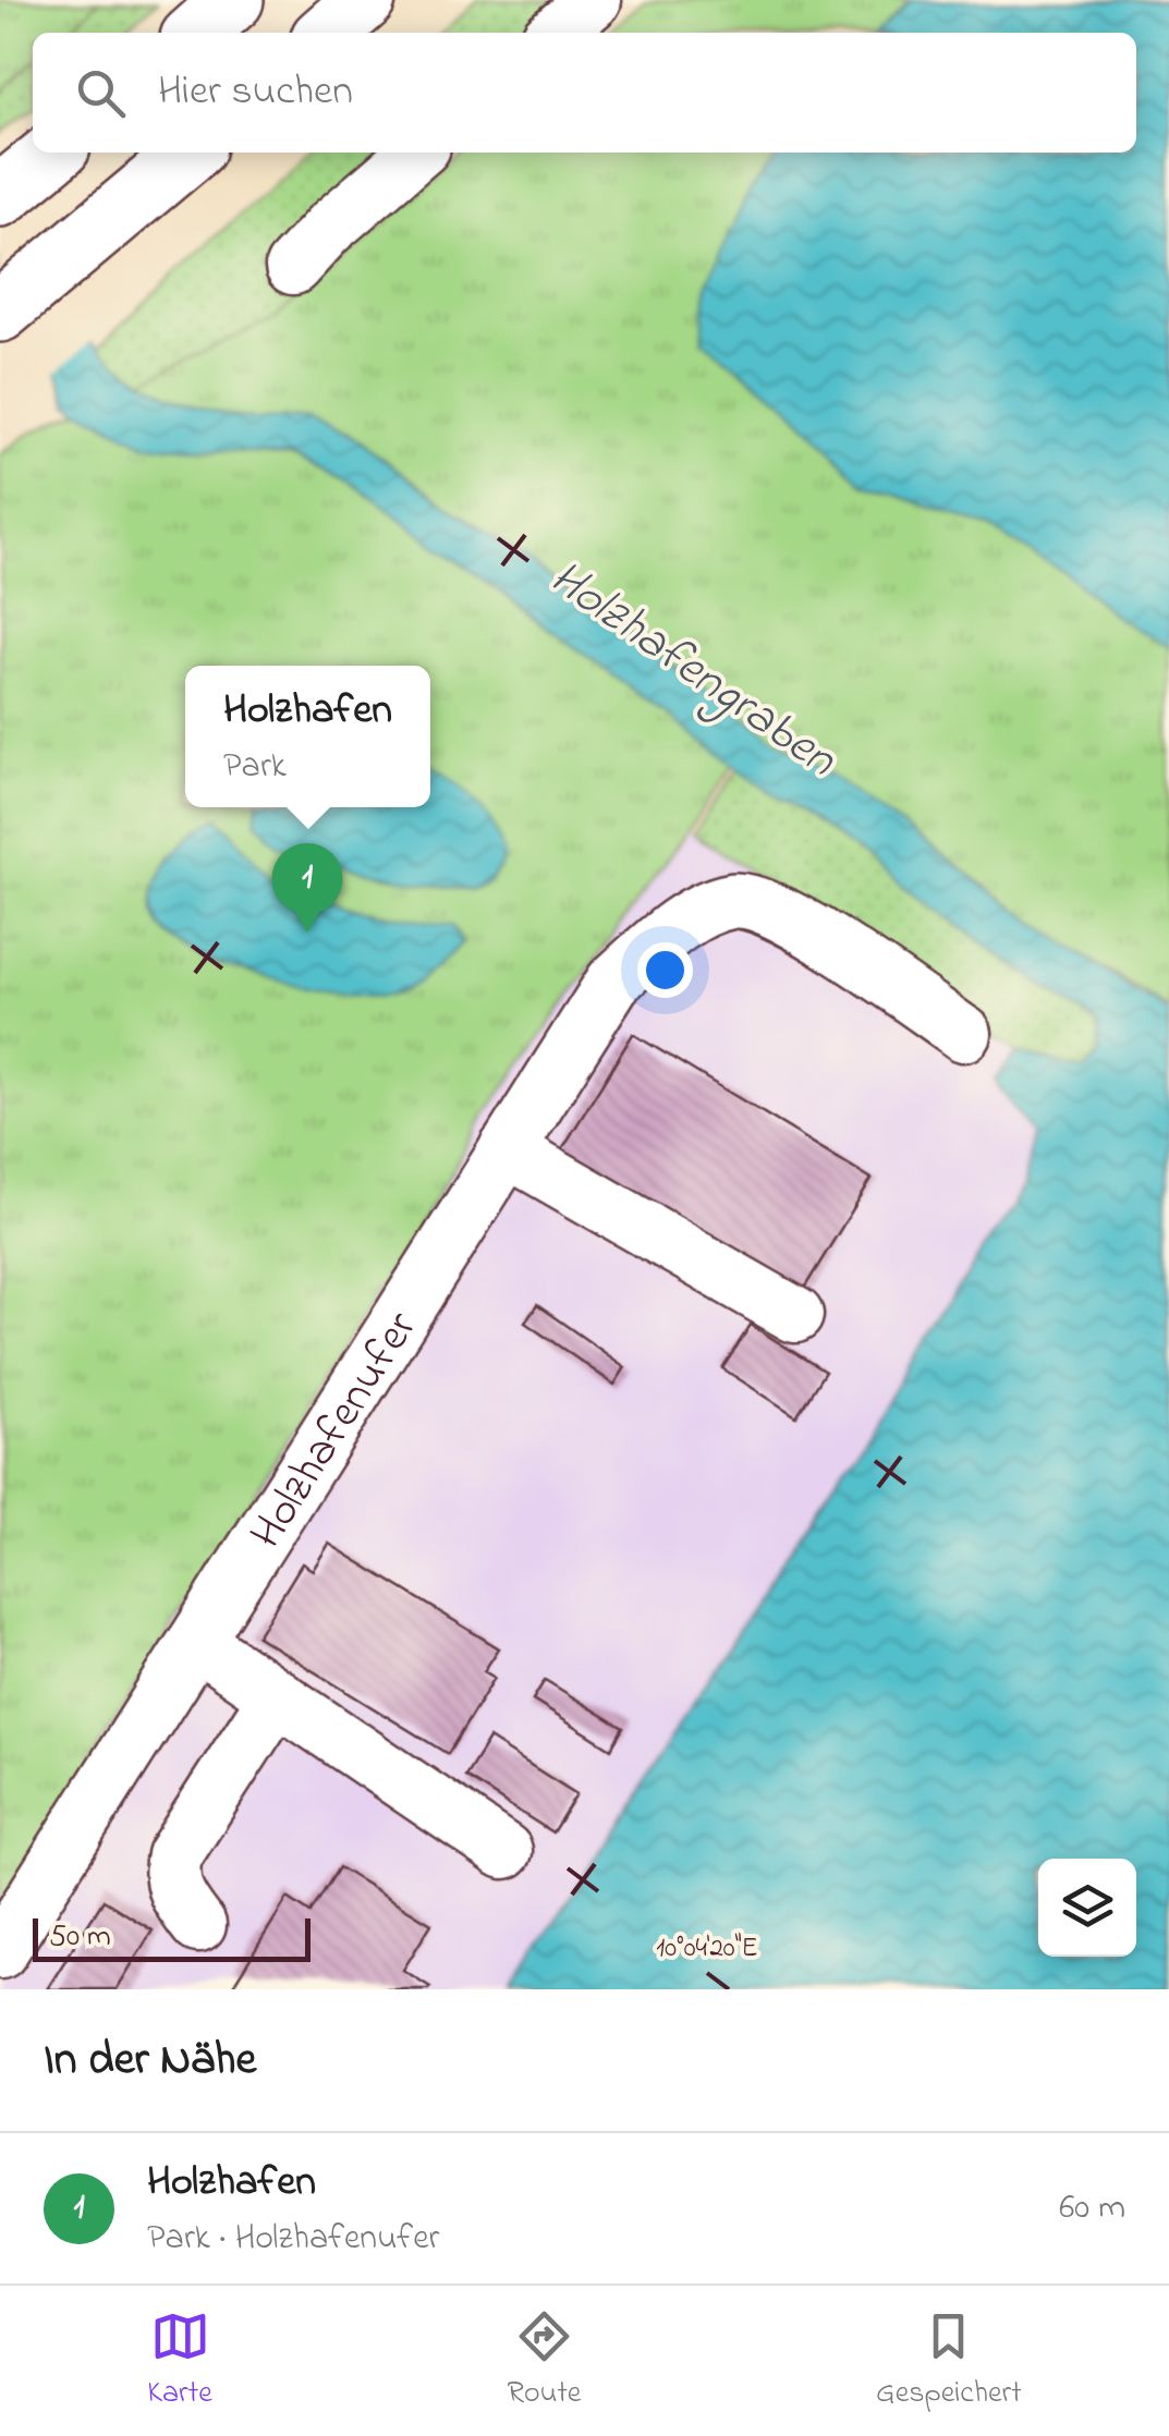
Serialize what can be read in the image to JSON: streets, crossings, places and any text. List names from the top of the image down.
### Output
{
  "streets": {
    "street": ["Holzhafenufer"]
  },
  "water": ["Holzhafengraben"],
  "scale_bar": "50 m",
  "page": {
    "search": "Hier suchen",
    "popup": ["Holzhafen", "Park"],
    "pins": "1",
    "scale": "50 m",
    "heading": "In der Nähe",
    "list": [
      {
        "mark": "1",
        "name": "Holzhafen",
        "note": "Park · Holzhafenufer",
        "value": "60 m"
      }
    ],
    "nav": ["Karte", "Route", "Gespeichert"]
  },
  "coordinates": ["10°04'20\"E"]
}
